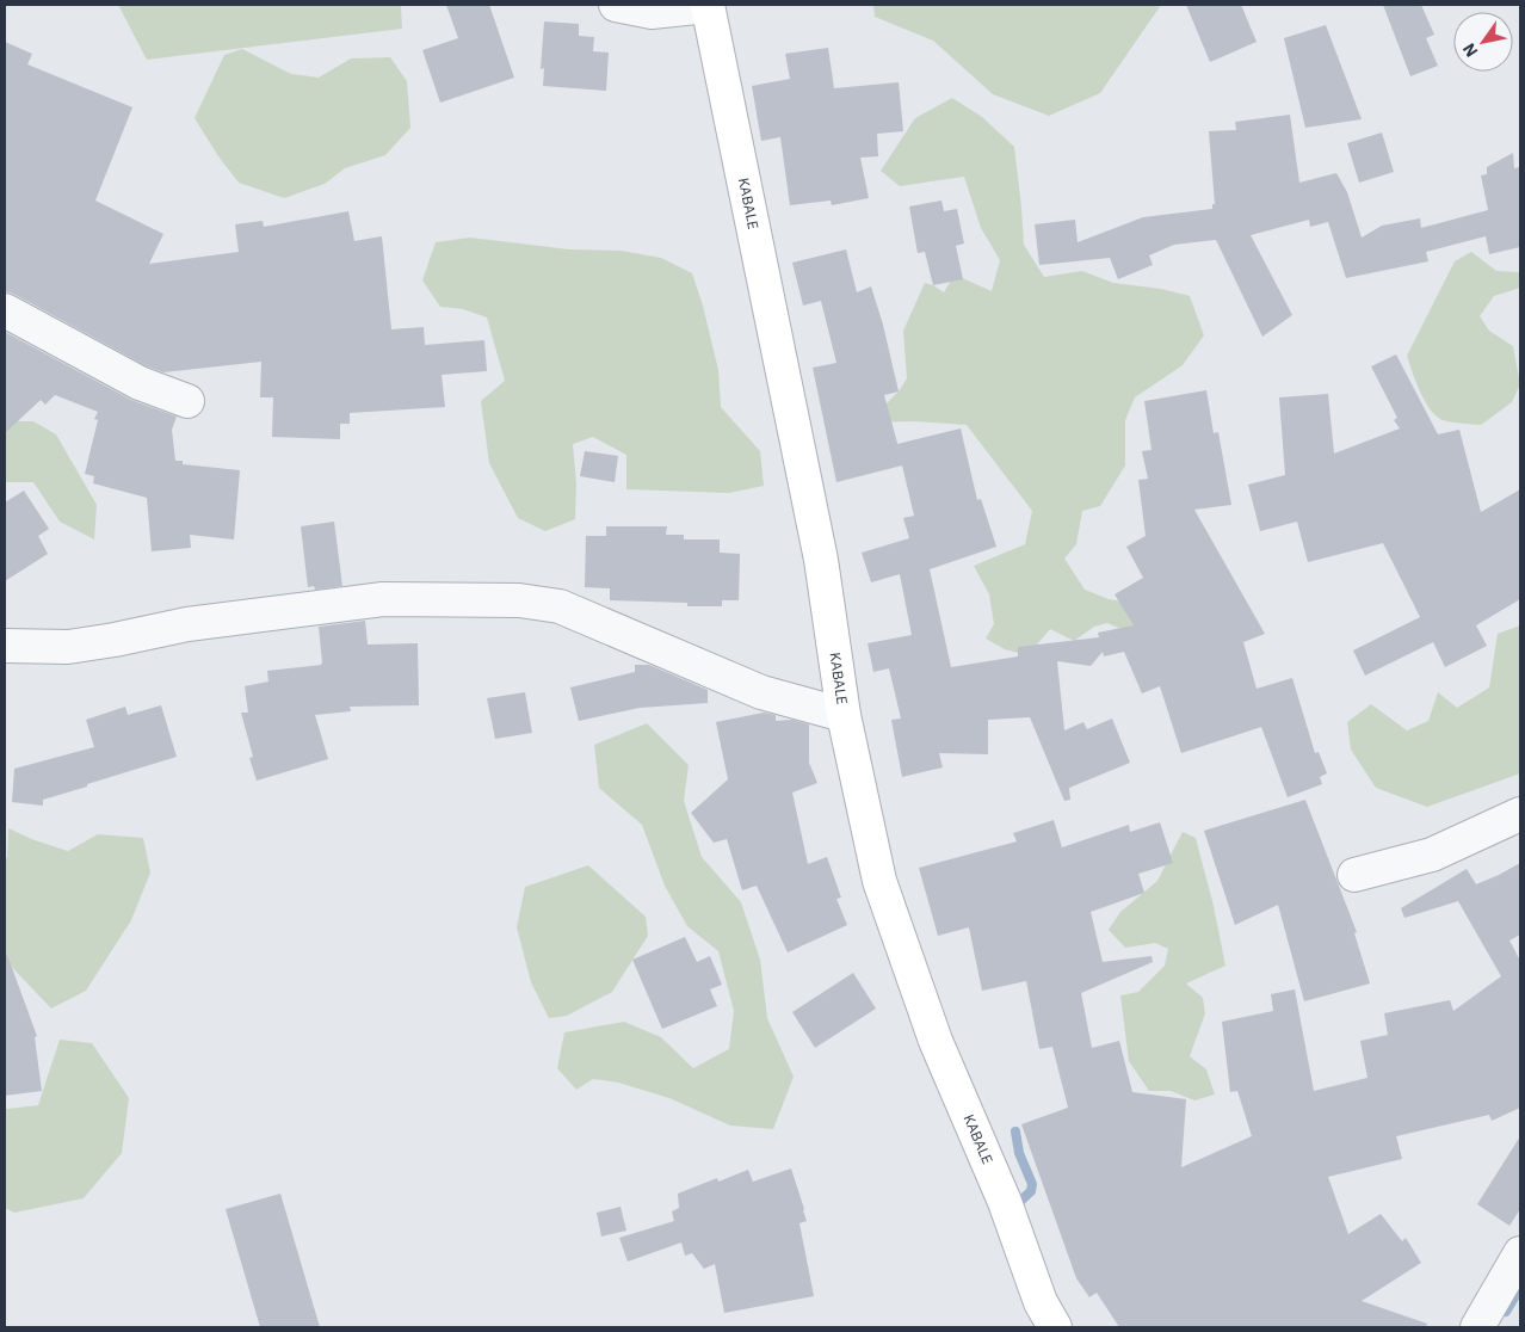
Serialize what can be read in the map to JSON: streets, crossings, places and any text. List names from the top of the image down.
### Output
{
  "streets": {
    "street": ["KABALE"]
  },
  "north": "bottom left"
}
